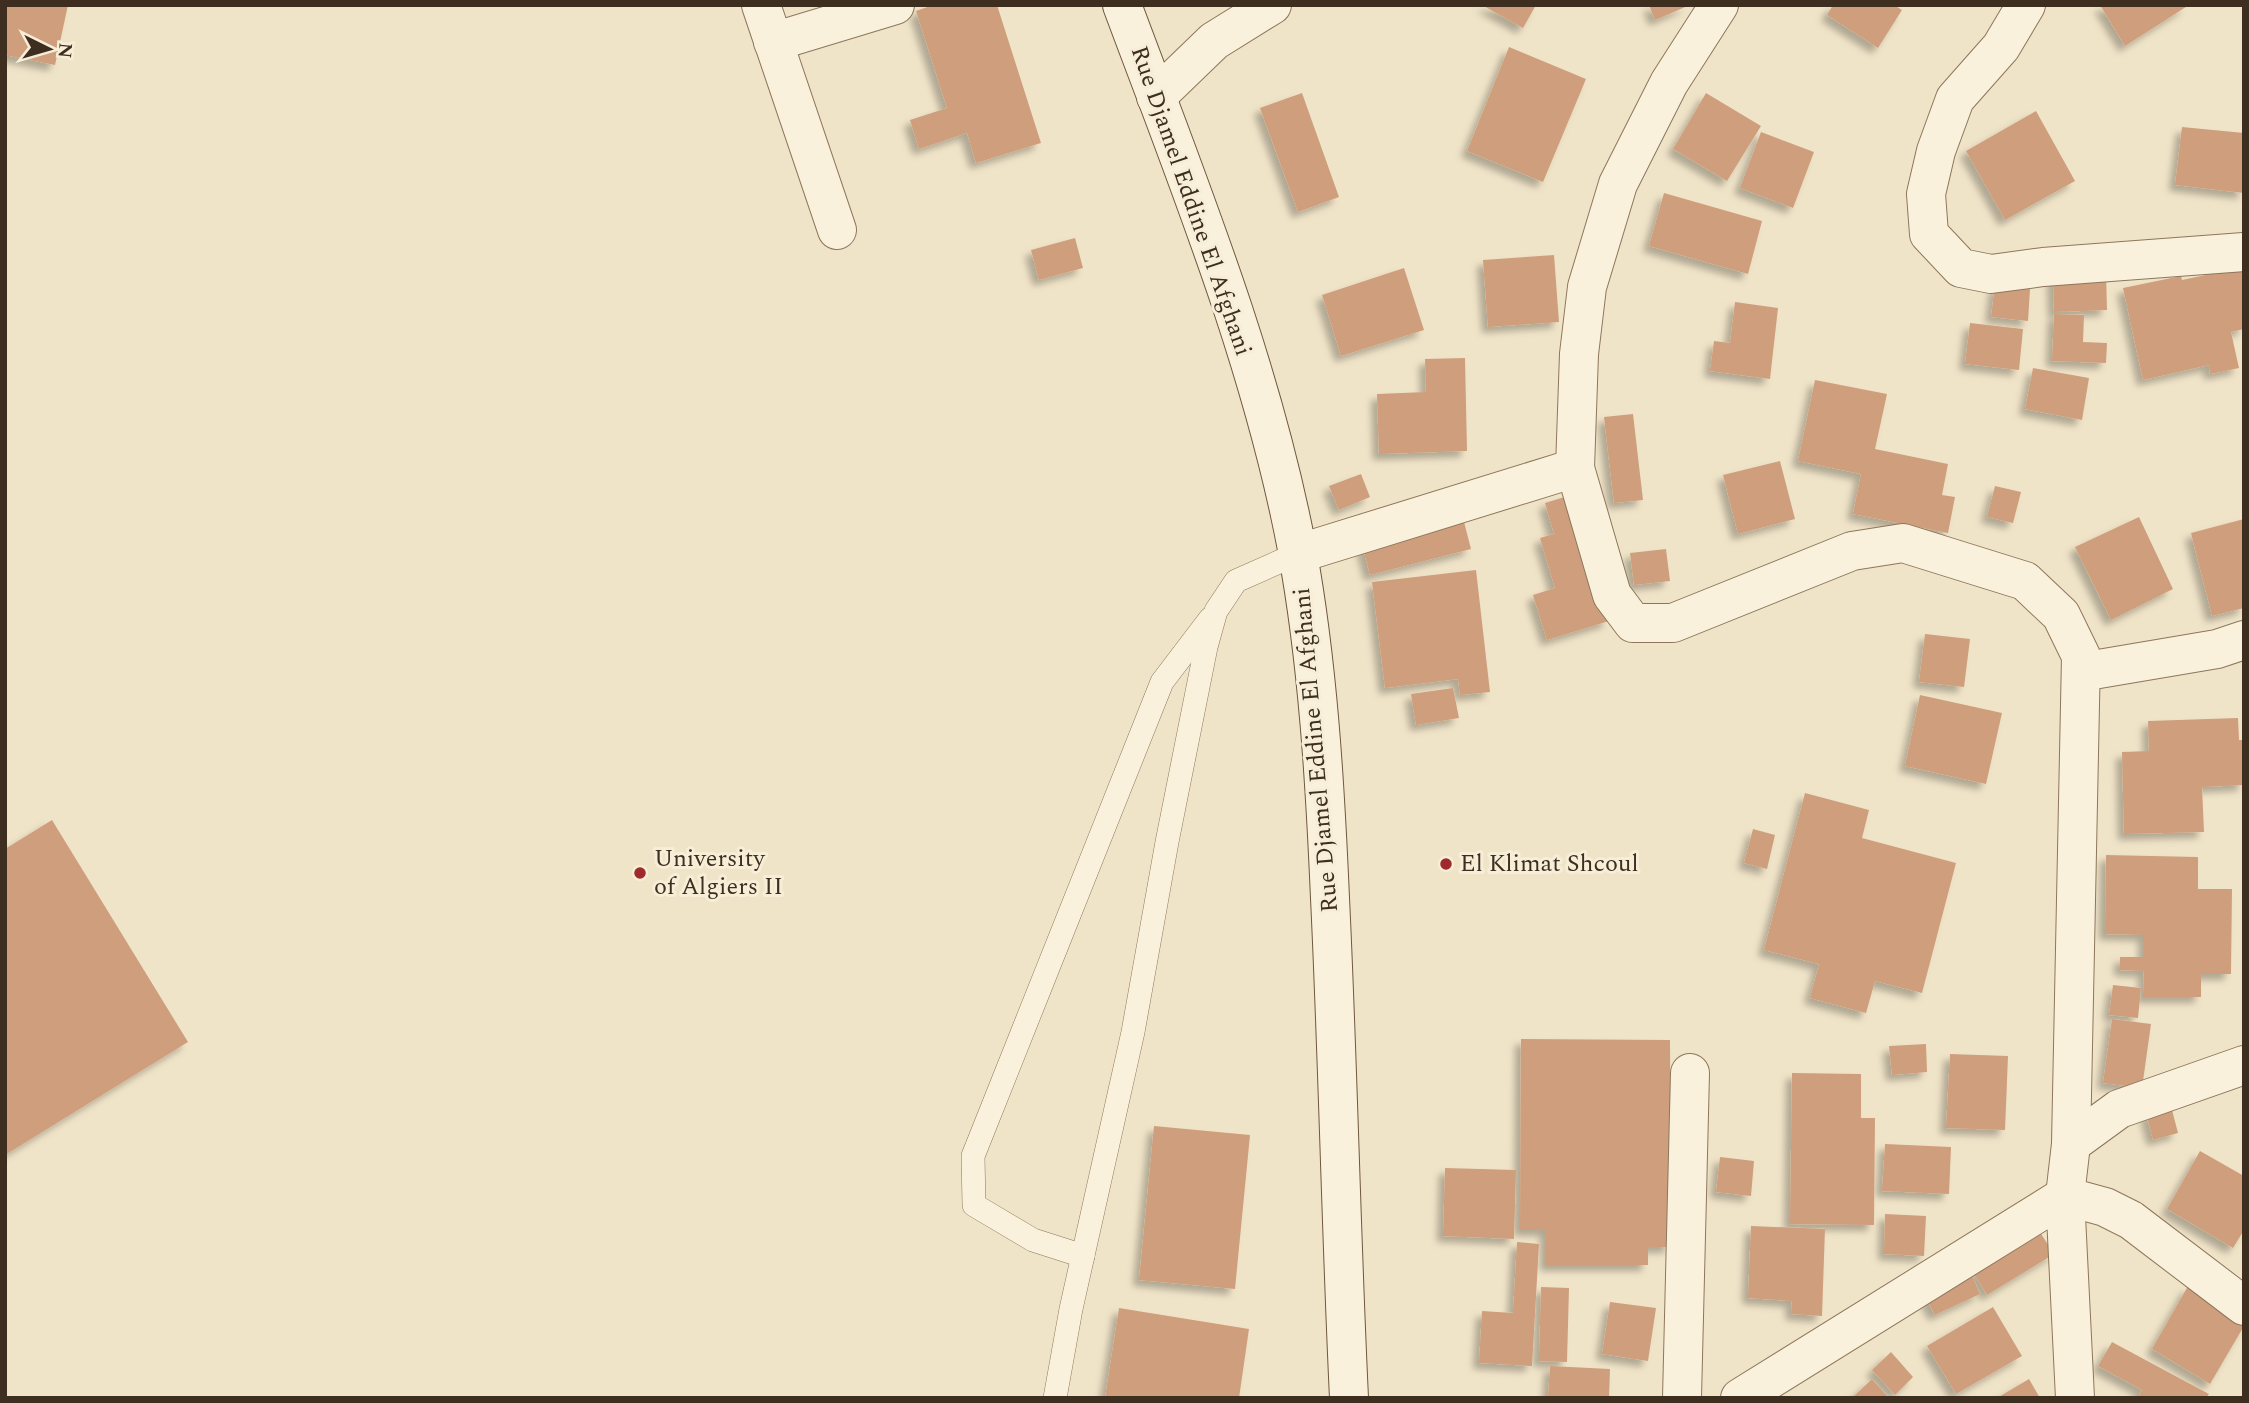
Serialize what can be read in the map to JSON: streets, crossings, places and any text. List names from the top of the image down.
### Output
{
  "streets": {
    "street": ["Rue Djamel Eddine El Afghani"]
  },
  "places": ["El Klimat Shcoul", "University of Algiers II"],
  "north": "right"
}
